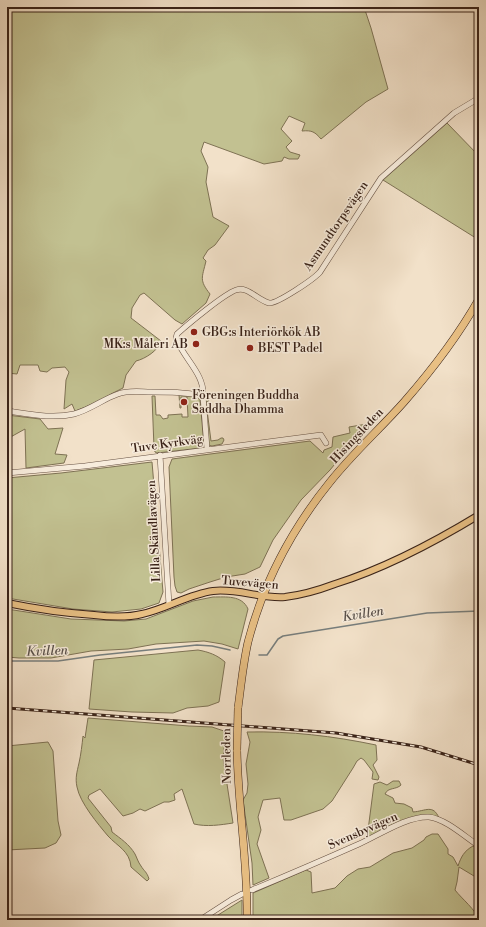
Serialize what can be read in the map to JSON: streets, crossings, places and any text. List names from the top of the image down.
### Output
{
  "streets": {
    "highway": ["Hisingsleden", "Norrleden"],
    "main road": ["Tuvevägen"],
    "street": [
      "Asmundtorpsvägen",
      "Tuve Kyrkväg",
      "Lilla Skändlavägen",
      "Svensbyvägen"
    ]
  },
  "crossings": [
    ["Hisingsleden", "Tuvevägen"],
    ["Hisingsleden", "Norrleden"],
    ["Tuve Kyrkväg", "Lilla Skändlavägen"],
    ["Lilla Skändlavägen", "Tuvevägen"],
    ["Tuvevägen", "Norrleden"]
  ],
  "water": ["Kvillen"],
  "places": [
    "GBG:s Interiörkök AB",
    "MK:s Måleri AB",
    "BEST Padel",
    "Föreningen Buddha Saddha Dhamma"
  ]
}
